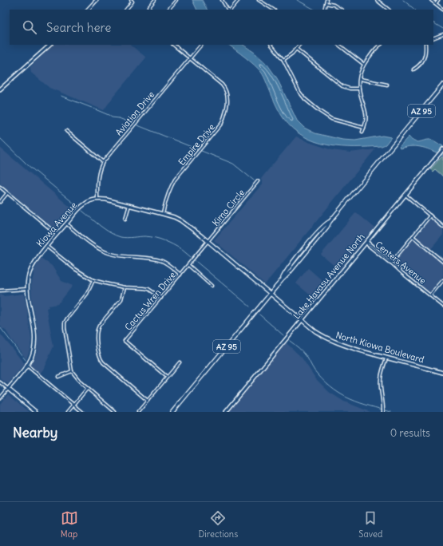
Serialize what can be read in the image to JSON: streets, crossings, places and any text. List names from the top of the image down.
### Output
{
  "streets": {
    "highway": ["AZ 95"],
    "street": [
      "Aviation Drive",
      "Empire Drive",
      "Kimo Circle",
      "Kiowa Avenue",
      "Centers Avenue",
      "Lake Havasu Avenue North",
      "Cactus Wren Drive",
      "North Kiowa Boulevard"
    ]
  },
  "crossings": [
    ["AZ 95", "North Kiowa Boulevard"],
    ["Aviation Drive", "Empire Drive"],
    ["Aviation Drive", "Kiowa Avenue"],
    ["Kimo Circle", "Cactus Wren Drive"],
    ["Centers Avenue", "Lake Havasu Avenue North"],
    ["Lake Havasu Avenue North", "North Kiowa Boulevard"]
  ],
  "page": {
    "search": "Search here",
    "heading": ["Nearby", "0 results"],
    "nav": ["Map", "Directions", "Saved"]
  }
}
